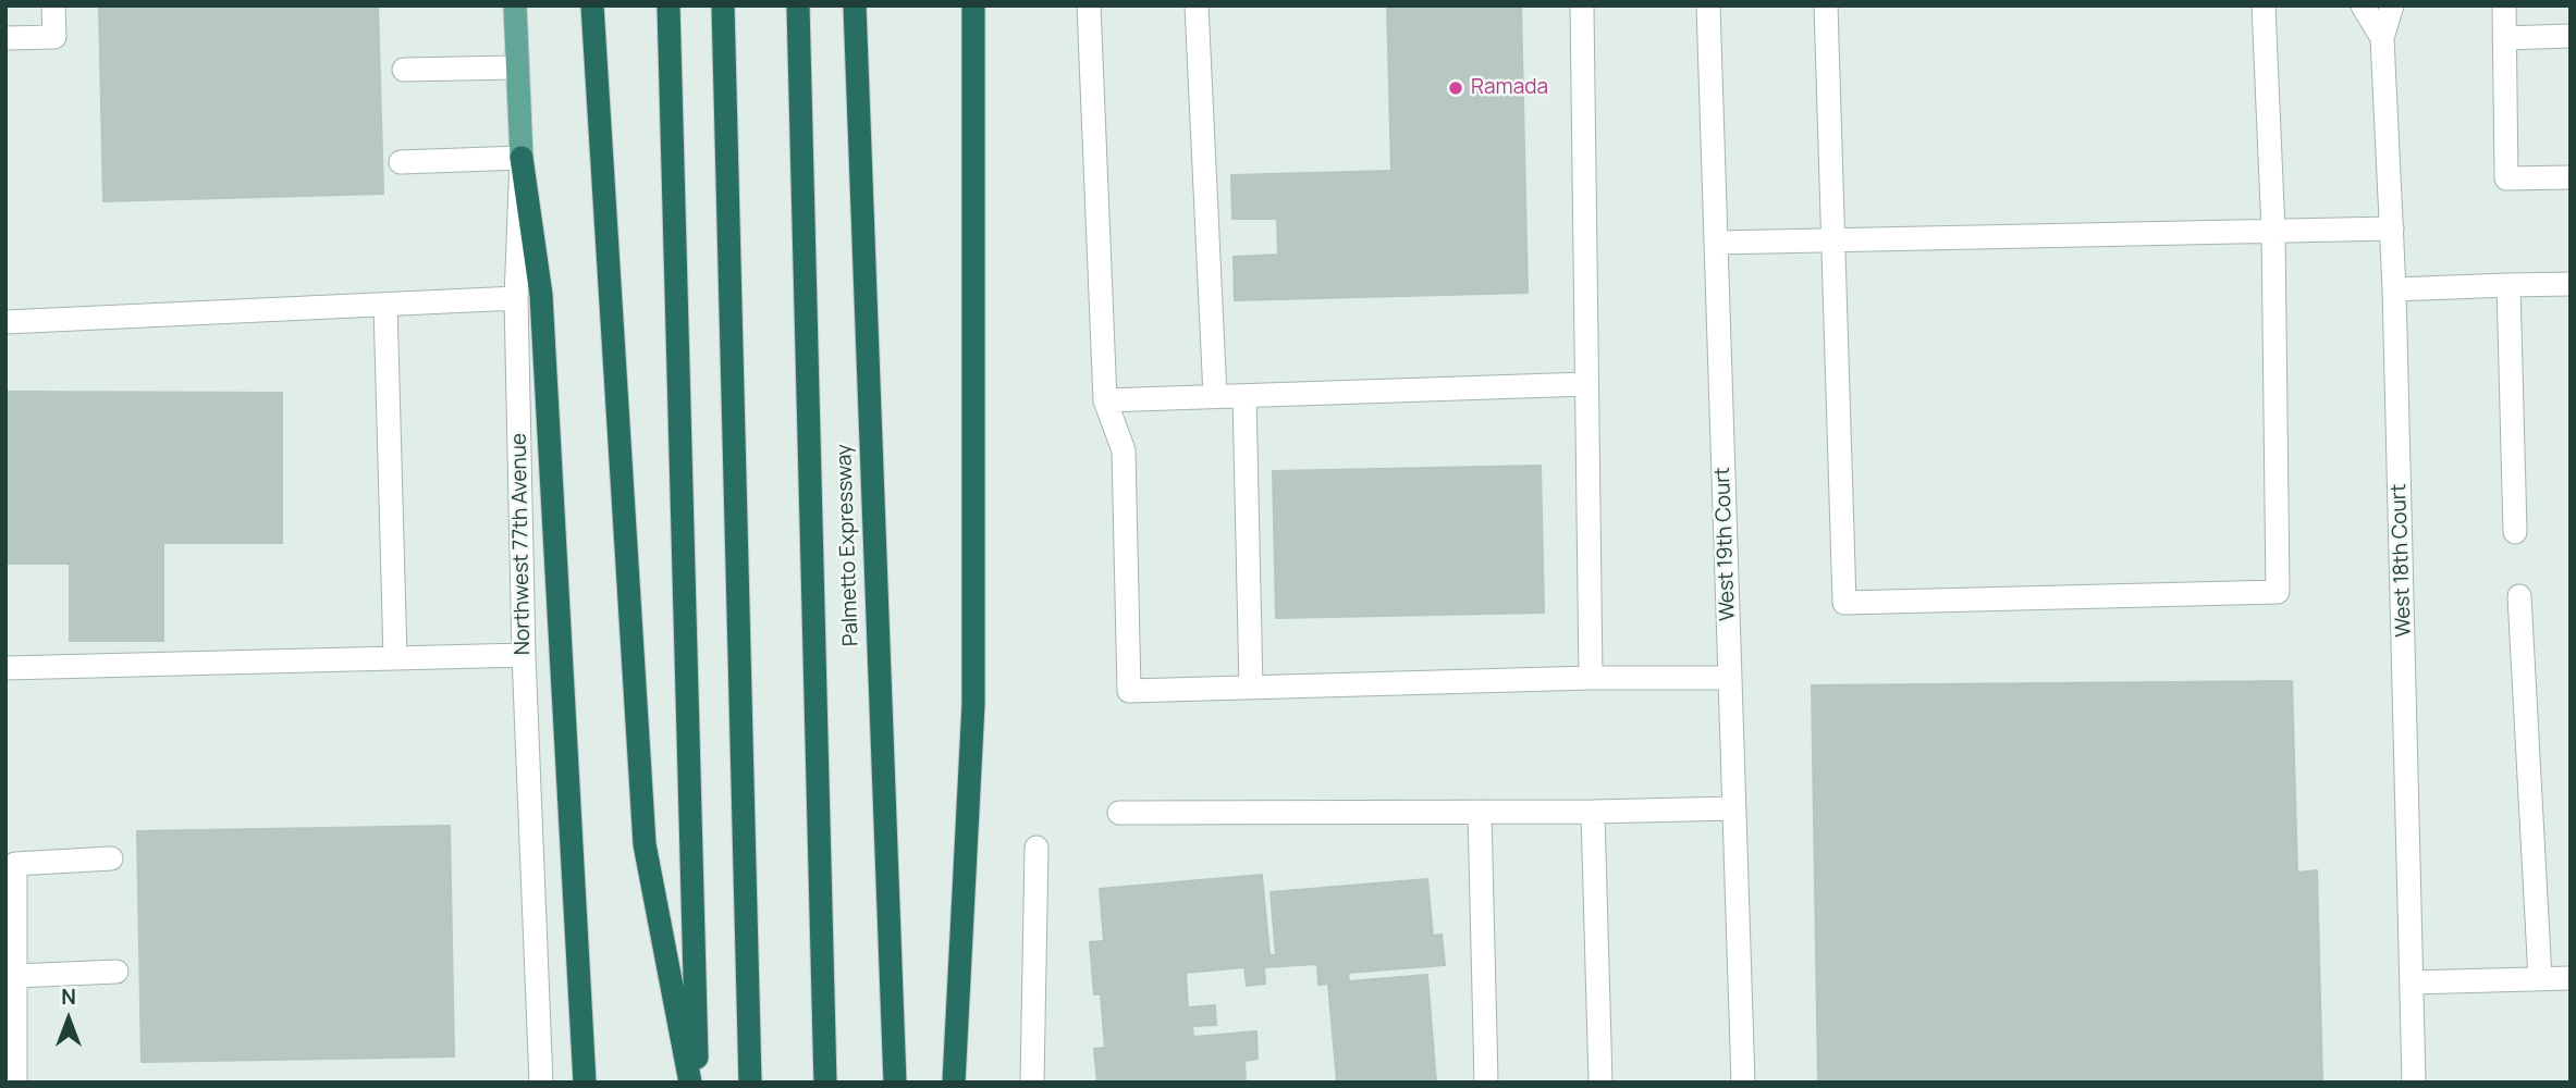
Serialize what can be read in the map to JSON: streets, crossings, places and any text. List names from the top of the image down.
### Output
{
  "streets": {
    "highway": ["Palmetto Expressway"],
    "main road": ["Northwest 77th Avenue"],
    "street": ["West 19th Court", "West 18th Court"]
  },
  "places": ["Ramada"],
  "north": "top"
}
